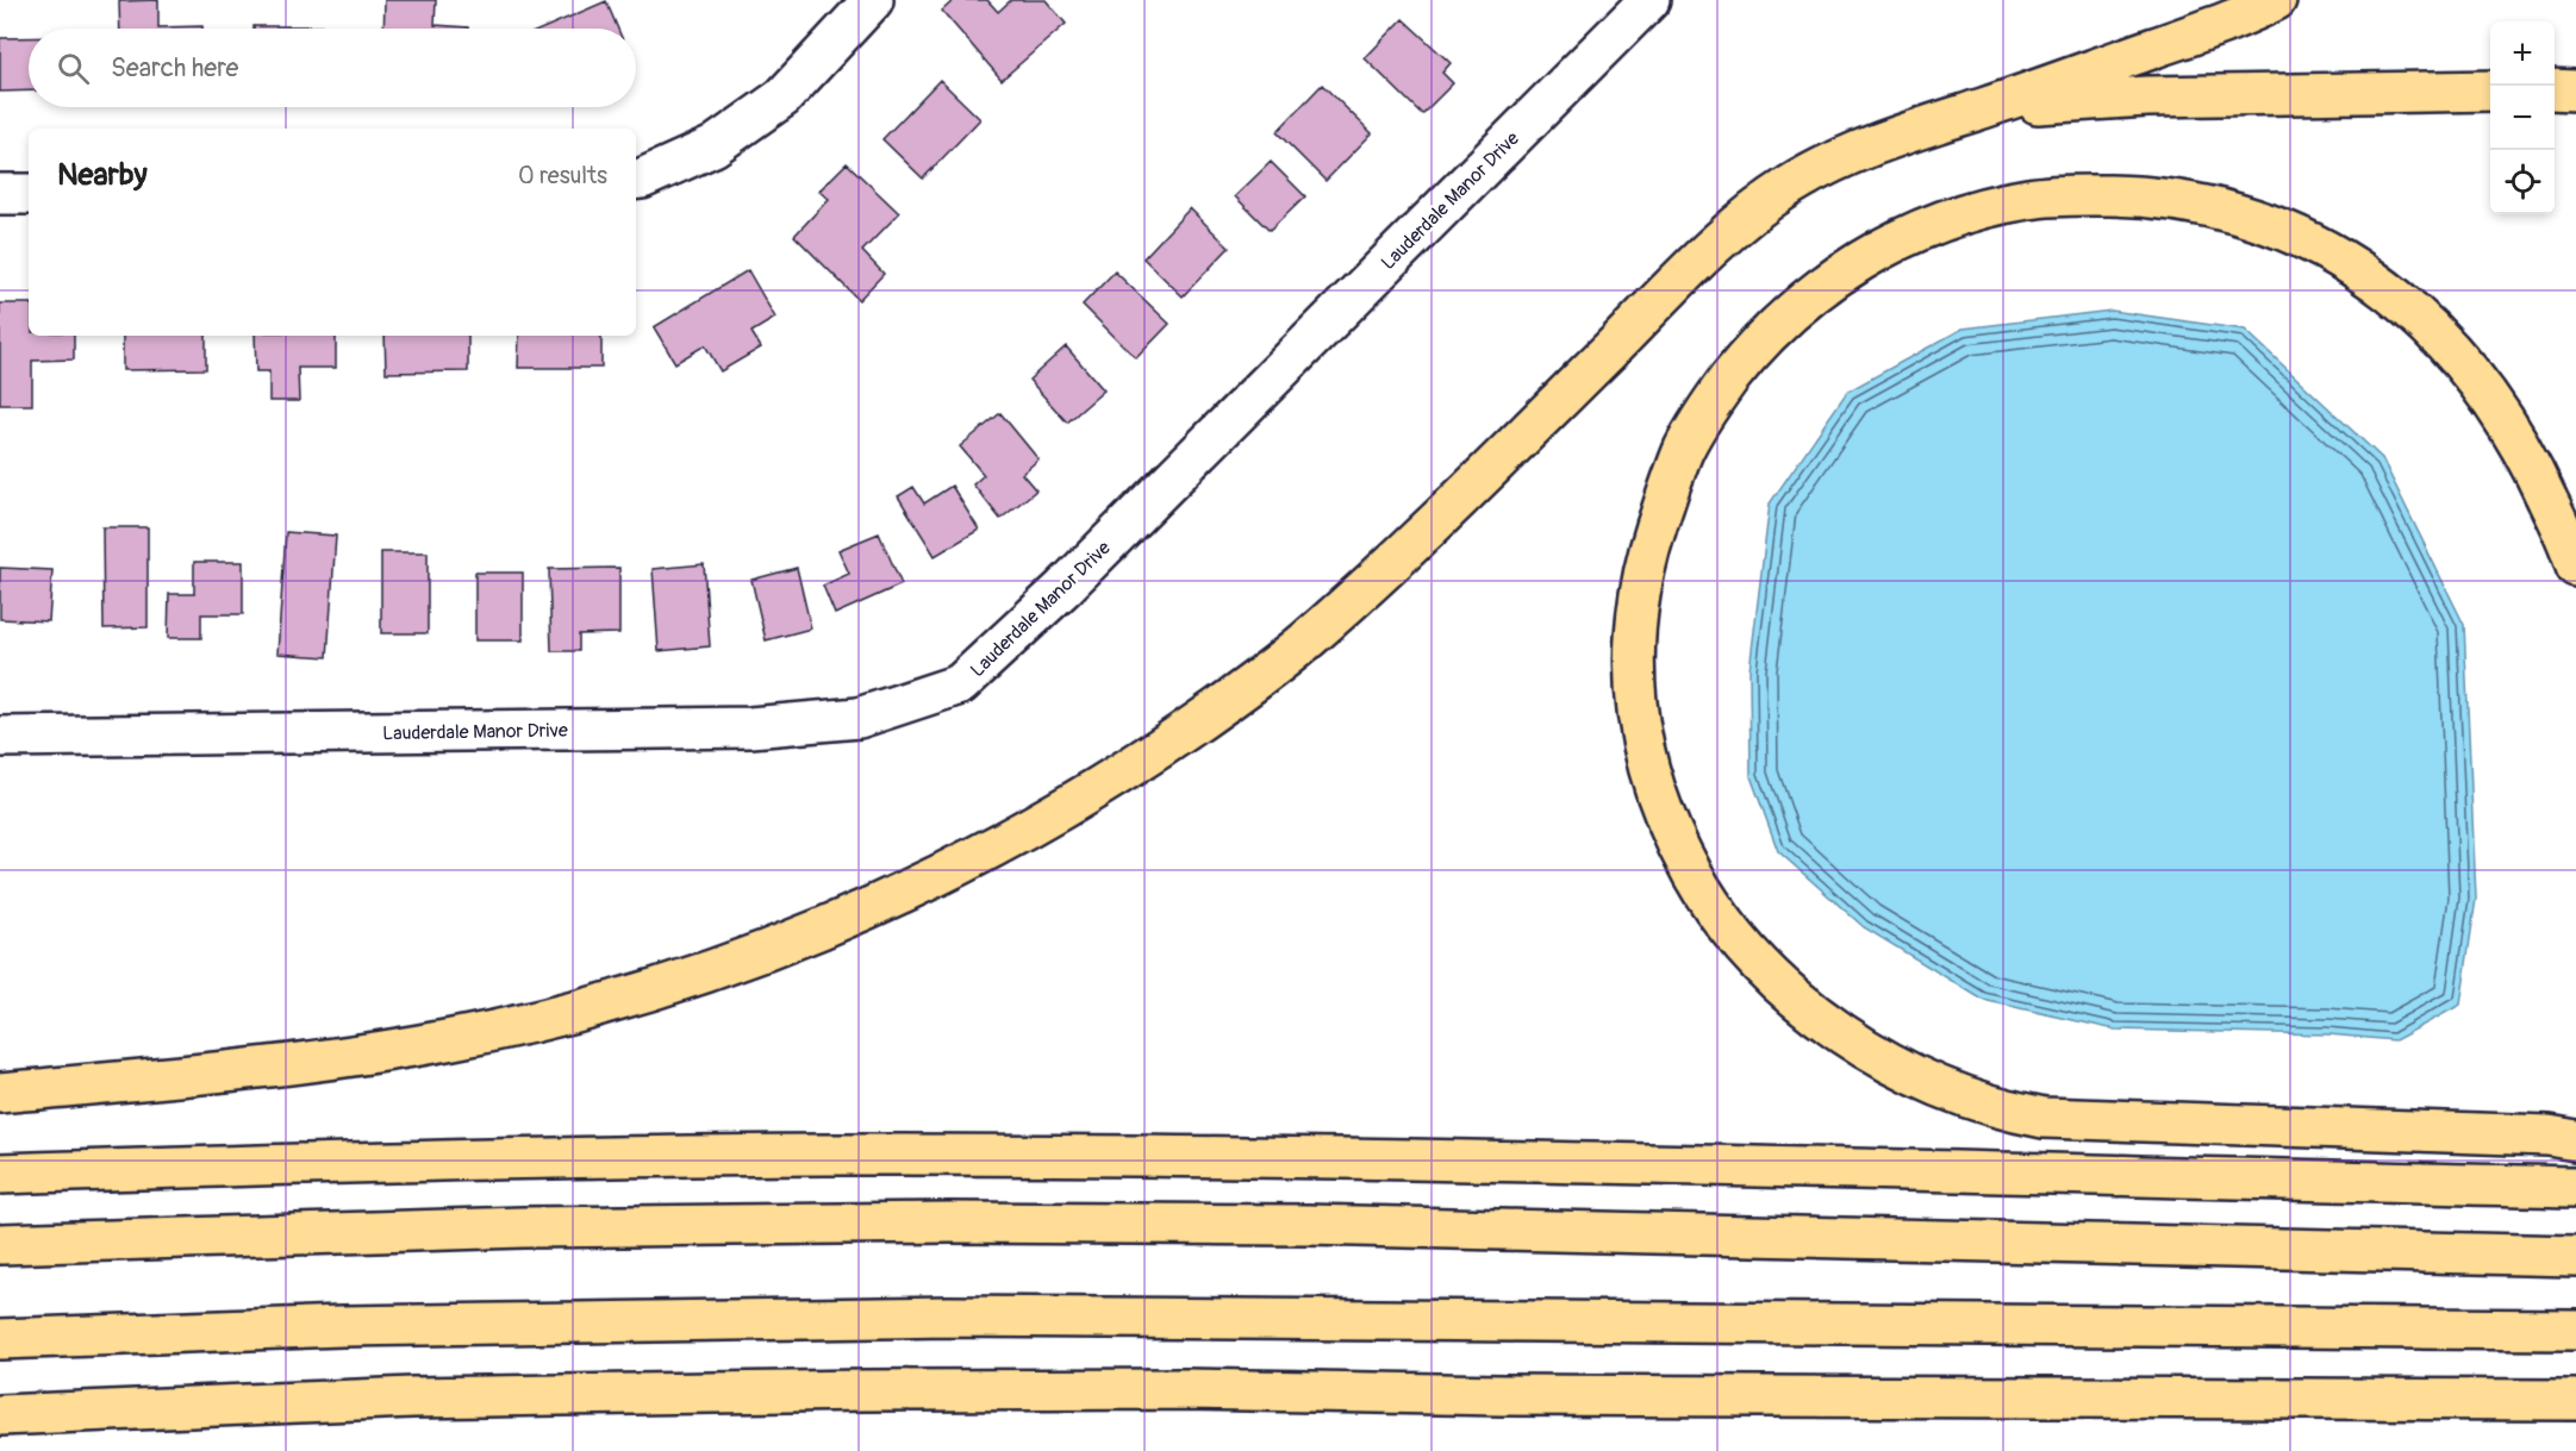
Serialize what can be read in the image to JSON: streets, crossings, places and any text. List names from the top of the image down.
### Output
{
  "streets": {
    "street": ["Lauderdale Manor Drive"]
  },
  "page": {
    "map_buttons": ["+", "−"],
    "search": "Search here",
    "heading": ["Nearby", "0 results"]
  }
}
